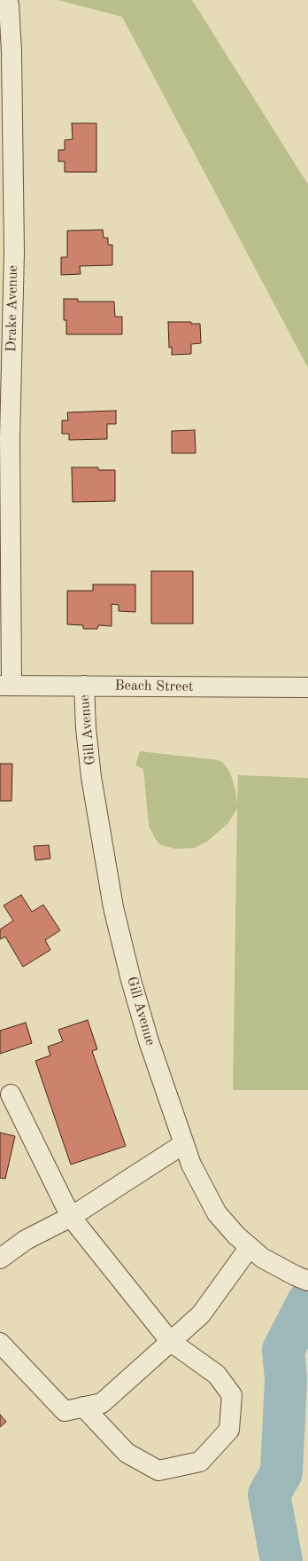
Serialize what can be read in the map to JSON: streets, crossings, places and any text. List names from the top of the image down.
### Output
{
  "streets": {
    "street": ["Drake Avenue", "Beach Street", "Gill Avenue"]
  },
  "crossings": [
    ["Drake Avenue", "Beach Street"],
    ["Beach Street", "Gill Avenue"]
  ]
}
